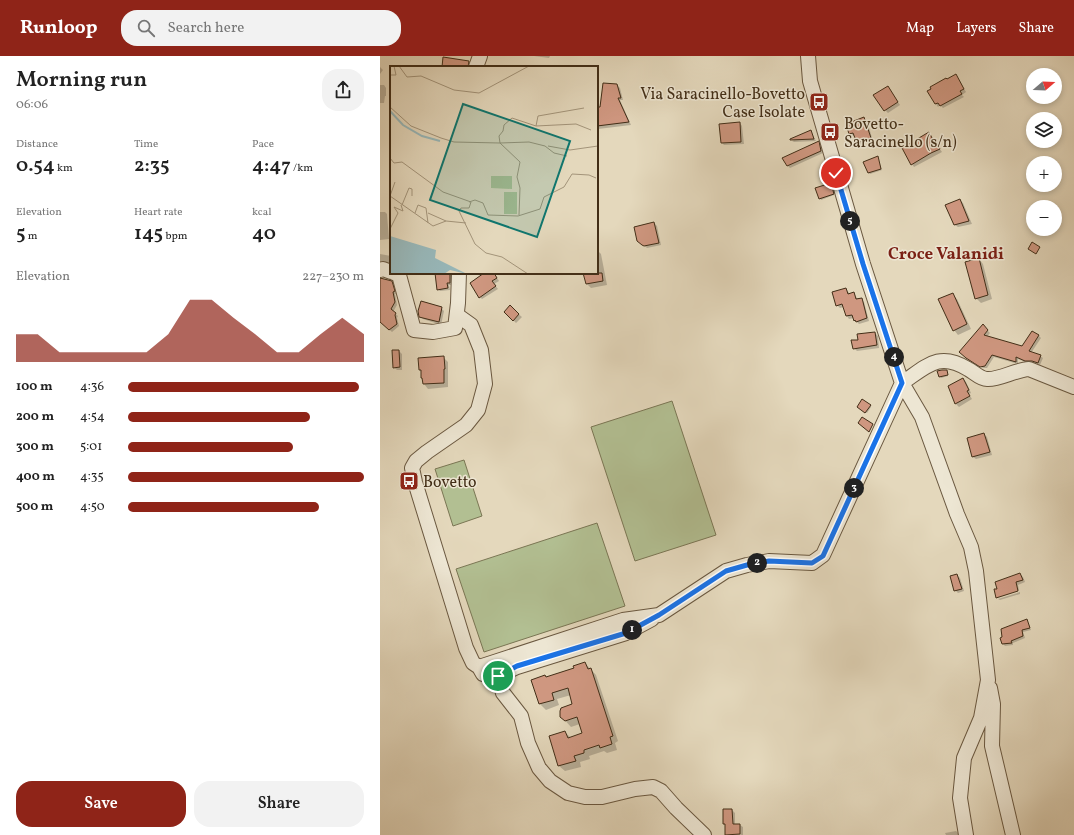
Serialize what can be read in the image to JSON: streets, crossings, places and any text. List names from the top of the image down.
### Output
{
  "districts": ["Croce Valanidi"],
  "places": {
    "bus stop": ["Via Saracinello-Bovetto Case Isolate", "Bovetto- Saracinello (s/n)", "Bovetto"]
  },
  "north": "right",
  "page": {
    "header": "Runloop",
    "search": "Search here",
    "nav": ["Map", "Layers", "Share"],
    "heading": ["Morning run", "06:06"],
    "map_buttons": ["+", "−"],
    "stats": [
      ["Distance", "0.54 km"],
      ["Time", "2:35"],
      ["Pace", "4:47 /km"],
      ["Elevation", "5 m"],
      ["Heart rate", "145 bpm"],
      ["kcal", "40"]
    ],
    "pins": [
      "5",
      "4",
      "3",
      "2",
      "1"
    ],
    "chart": ["Elevation", "227–230 m"],
    "list": [
      {
        "name": "100 m",
        "note": "4:36"
      },
      {
        "name": "200 m",
        "note": "4:54"
      },
      {
        "name": "300 m",
        "note": "5:01"
      },
      {
        "name": "400 m",
        "note": "4:35"
      },
      {
        "name": "500 m",
        "note": "4:50"
      }
    ],
    "buttons": ["Save", "Share"]
  }
}
